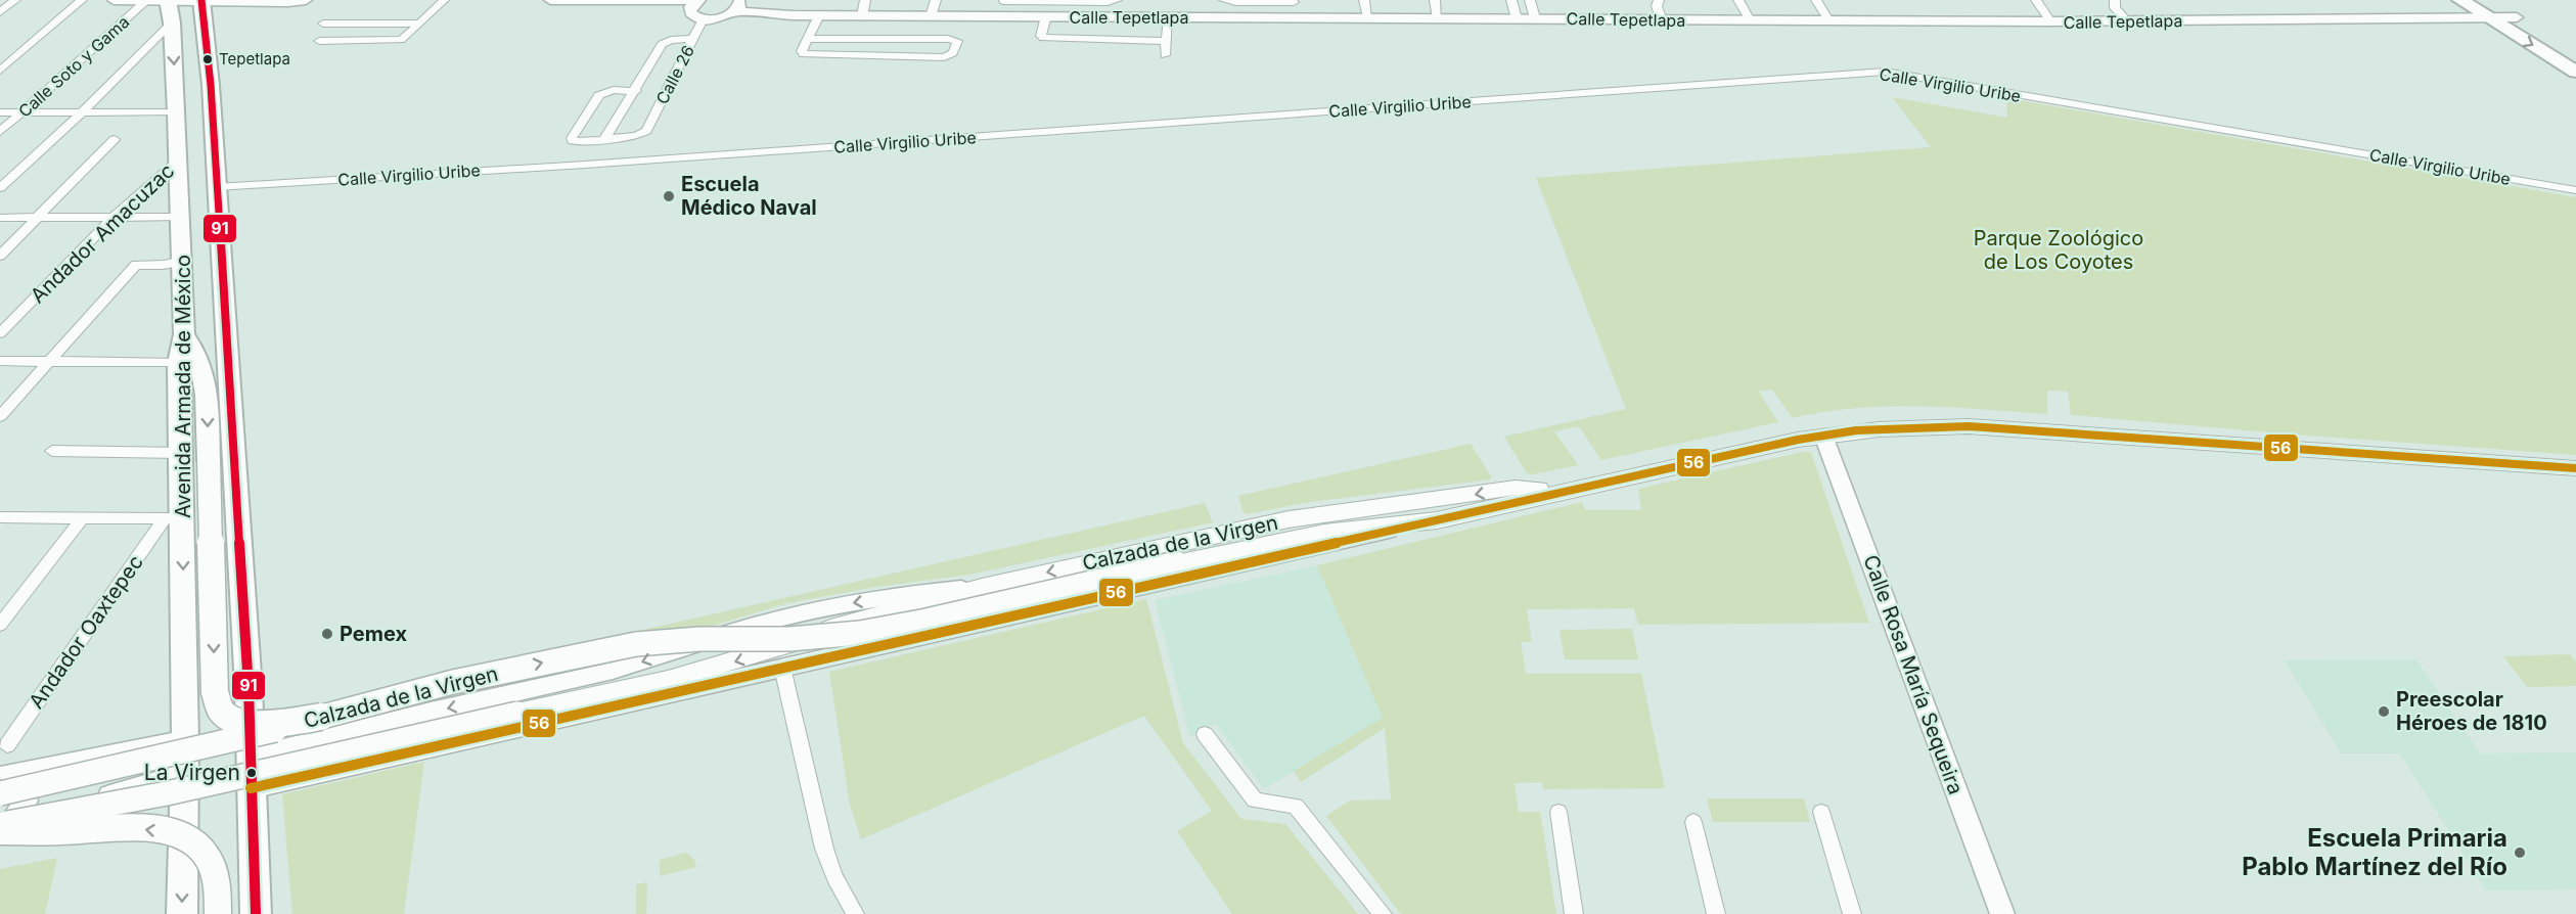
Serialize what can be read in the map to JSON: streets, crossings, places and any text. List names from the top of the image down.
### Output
{
  "streets": {
    "main road": ["Avenida Armada de México", "Calzada de la Virgen"],
    "street": [
      "Calle Tepetlapa",
      "Calle Soto y Gama",
      "Calle 26",
      "Calle Virgilio Uribe",
      "Andador Amacuzac",
      "Andador Oaxtepec",
      "Calle Rosa María Sequeira"
    ]
  },
  "crossings": [
    ["Calle Virgilio Uribe", "Avenida Armada de México"],
    ["Andador Amacuzac", "Avenida Armada de México"],
    ["Avenida Armada de México", "Calzada de la Virgen"],
    ["Avenida Armada de México", "Andador Oaxtepec"],
    ["Calzada de la Virgen", "Calle Rosa María Sequeira"]
  ],
  "parks": ["Parque Zoológico de Los Coyotes"],
  "places": [
    "Tepetlapa",
    "Escuela Médico Naval",
    "Pemex",
    "Preescolar Héroes de 1810",
    "La Virgen",
    "Escuela Primaria Pablo Martínez del Río"
  ],
  "lines": ["transit line 91", "transit line 56"]
}
